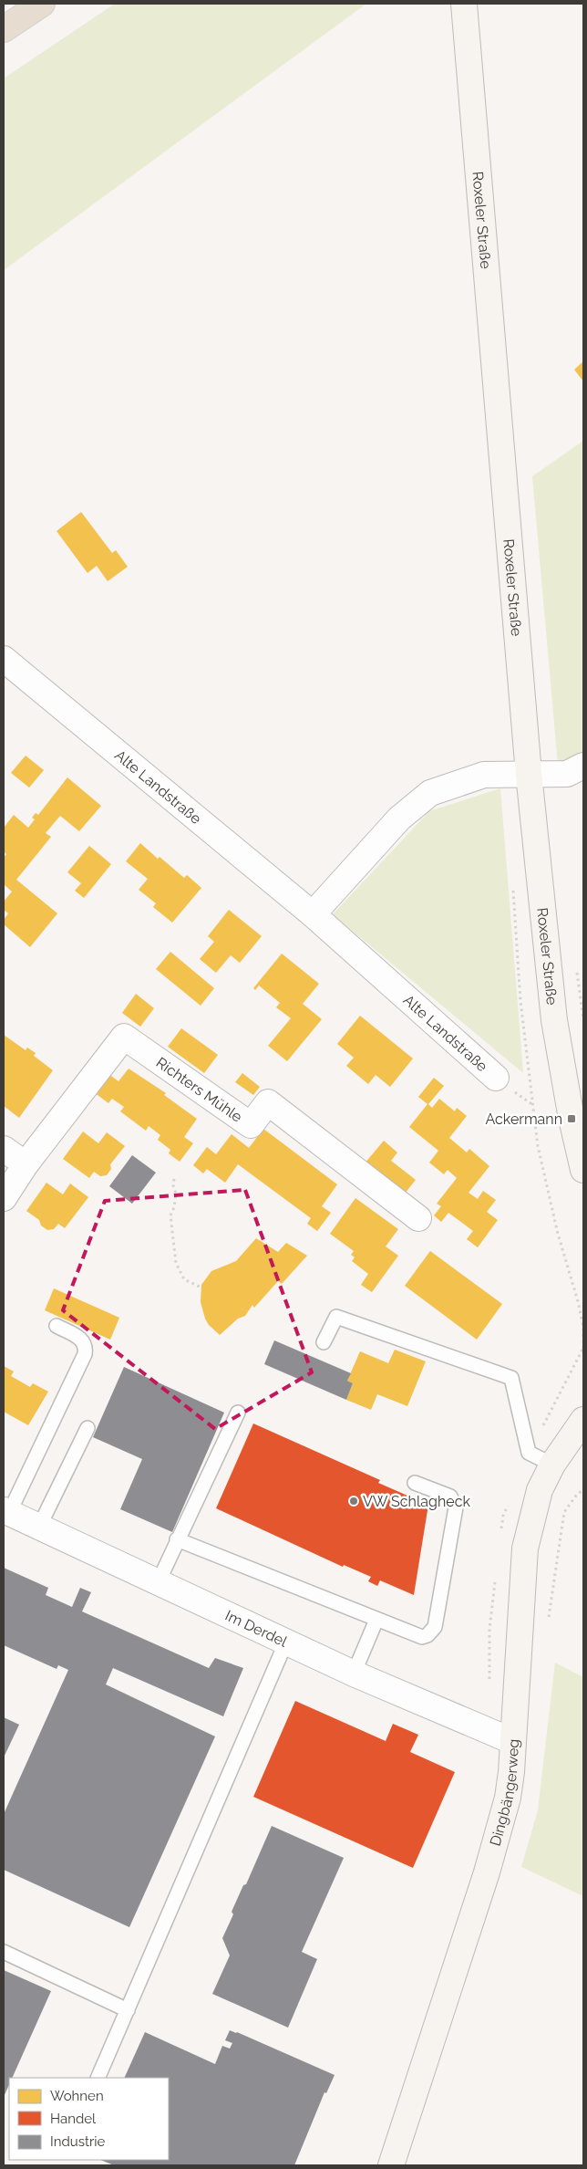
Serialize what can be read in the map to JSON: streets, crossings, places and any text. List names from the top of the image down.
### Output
{
  "streets": {
    "main road": ["Roxeler Straße", "Dingbängerweg"],
    "street": ["Alte Landstraße", "Richters Mühle", "Im Derdel"]
  },
  "crossings": [
    ["Im Derdel", "Dingbängerweg"]
  ],
  "places": {
    "transit": ["Ackermann"],
    "other": ["VW Schlagheck"]
  },
  "legend": ["Wohnen", "Handel", "Industrie"]
}
